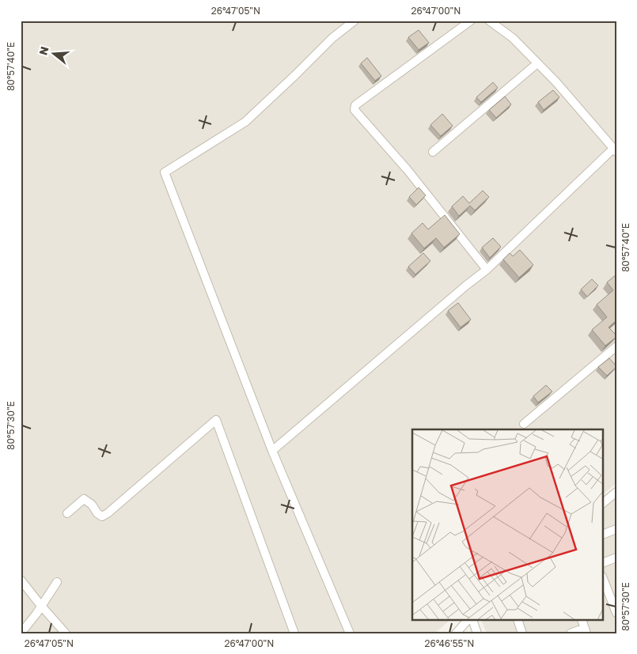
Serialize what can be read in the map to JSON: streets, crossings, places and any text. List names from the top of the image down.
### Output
{
  "north": "left",
  "coordinates": [
    "26°47'05\"N",
    "26°47'00\"N",
    "80°57'40\"E",
    "80°57'30\"E",
    "26°46'55\"N"
  ]
}
